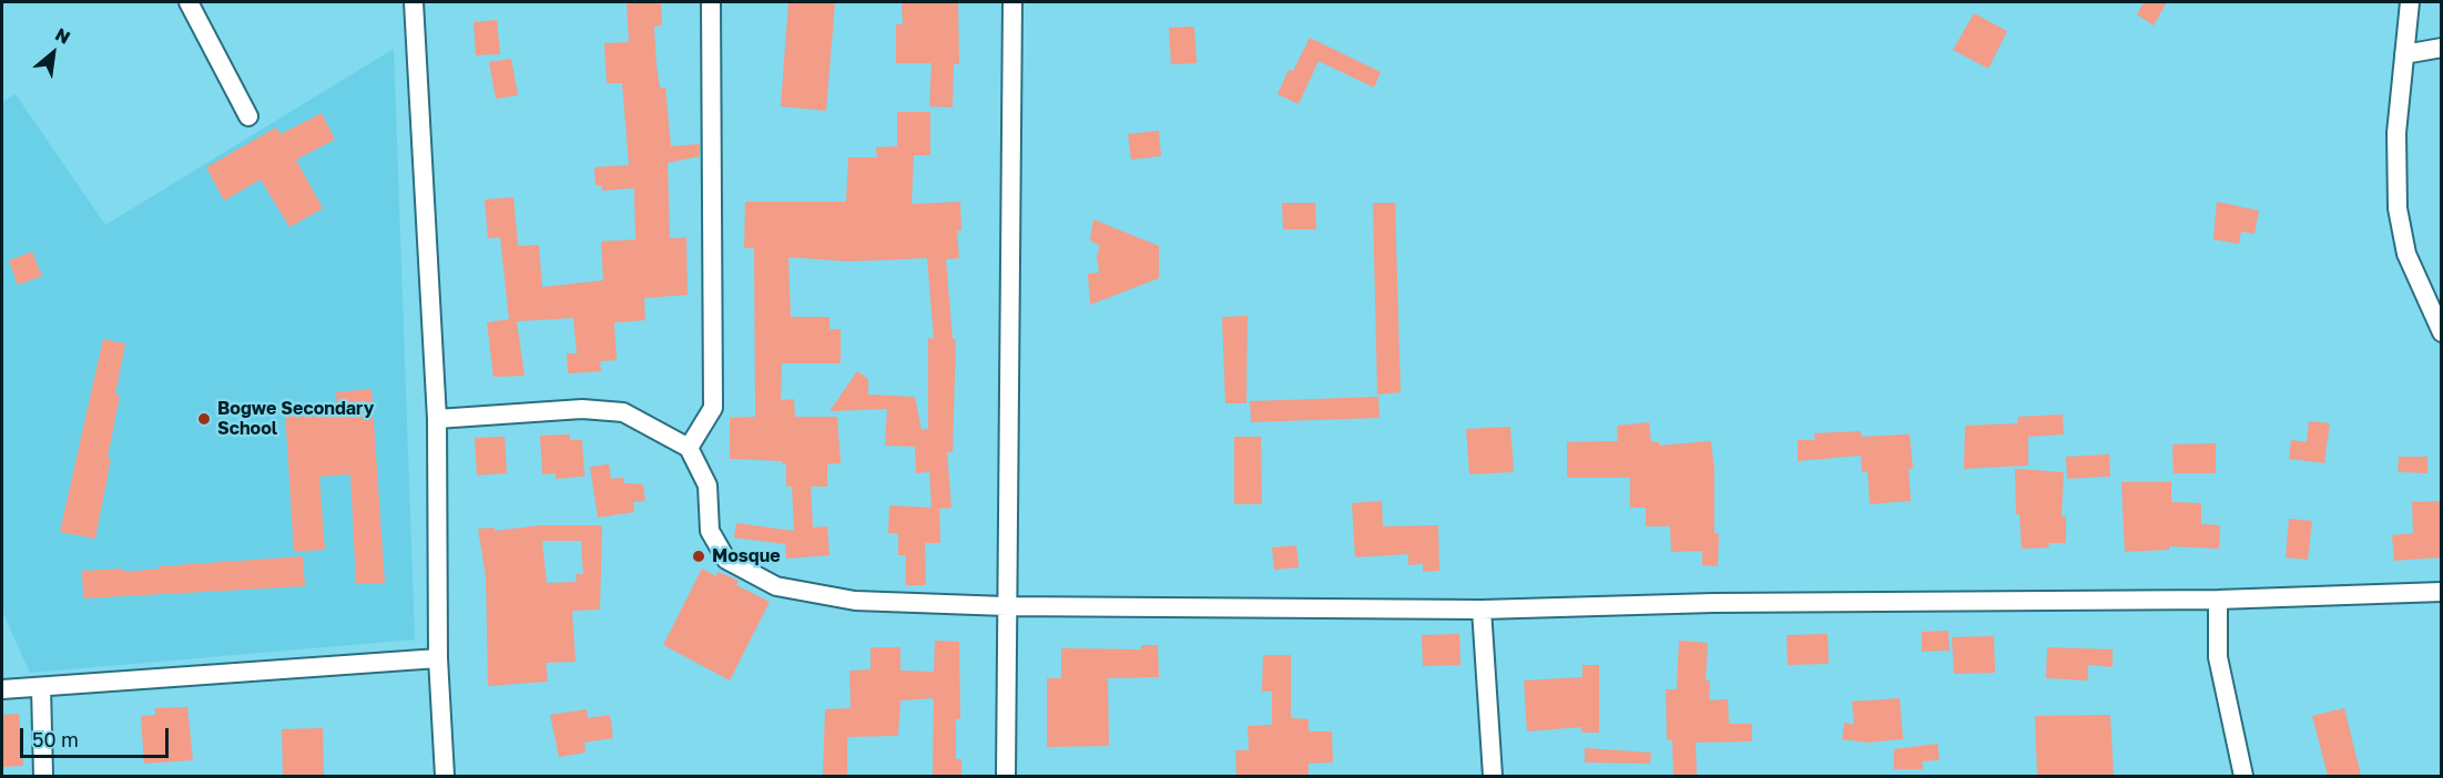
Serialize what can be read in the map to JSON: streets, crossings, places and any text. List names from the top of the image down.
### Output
{
  "places": ["Bogwe Secondary School", "Mosque"],
  "scale_bar": "50 m",
  "north": "top right"
}
